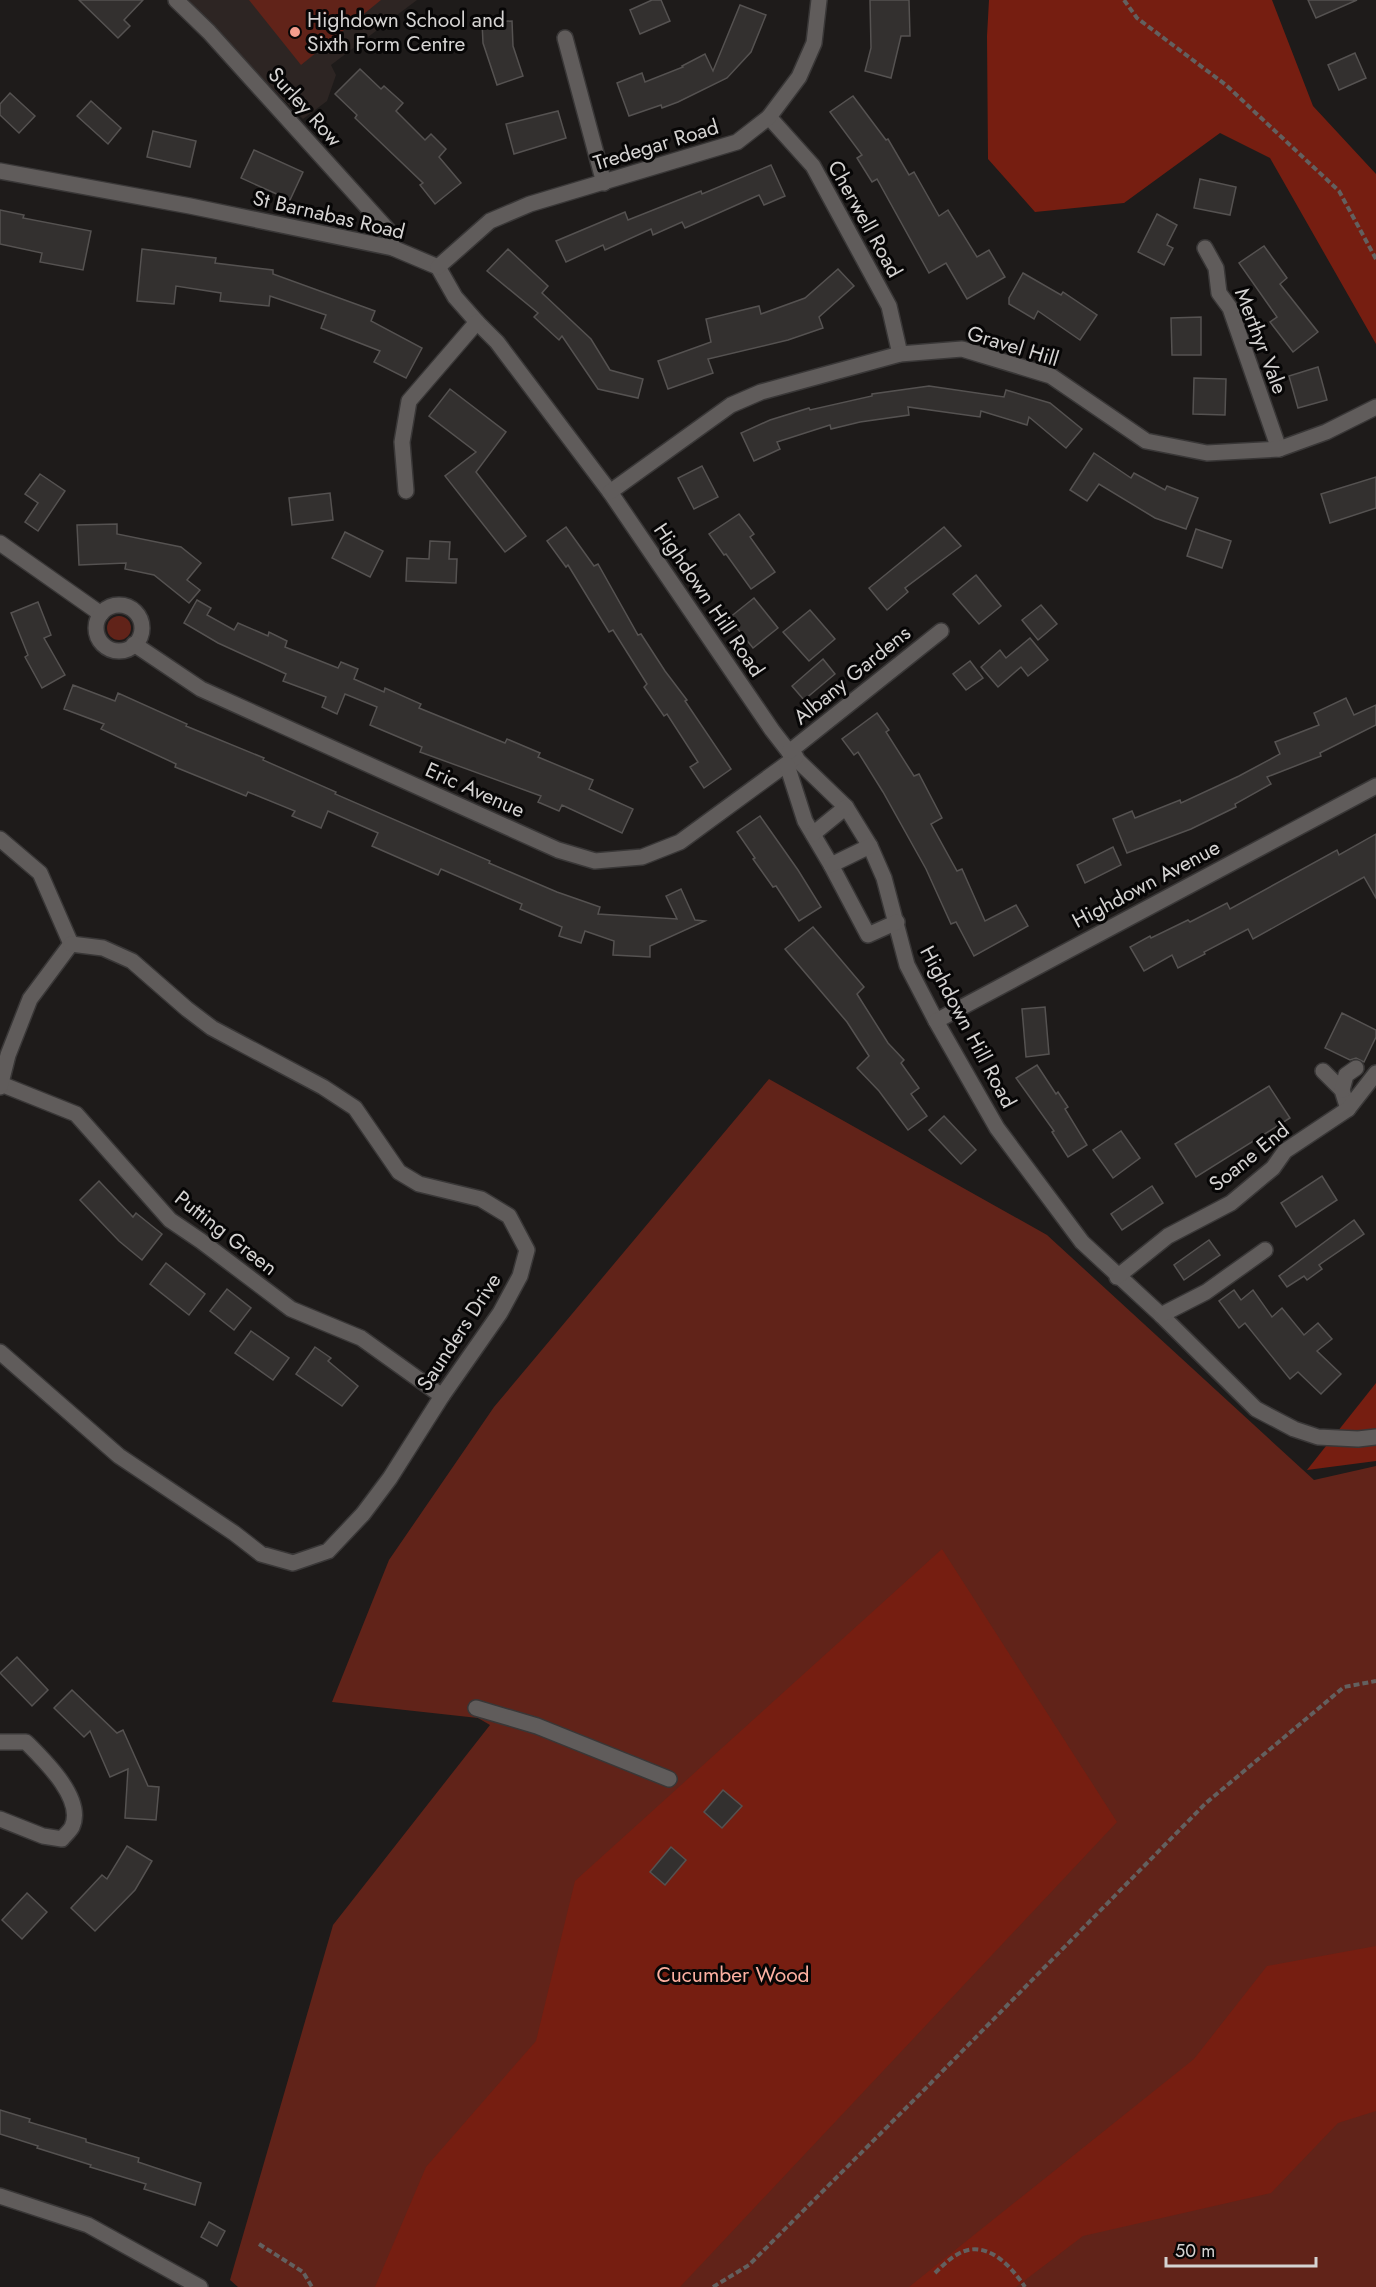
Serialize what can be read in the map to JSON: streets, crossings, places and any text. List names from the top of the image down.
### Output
{
  "streets": {
    "street": [
      "Surley Row",
      "Tredegar Road",
      "St Barnabas Road",
      "Cherwell Road",
      "Merthyr Vale",
      "Gravel Hill",
      "Highdown Hill Road",
      "Albany Gardens",
      "Eric Avenue",
      "Highdown Avenue",
      "Soane End",
      "Putting Green",
      "Saunders Drive"
    ]
  },
  "crossings": [
    ["Surley Row", "St Barnabas Road"],
    ["Tredegar Road", "St Barnabas Road"],
    ["Tredegar Road", "Cherwell Road"],
    ["Cherwell Road", "Gravel Hill"],
    ["Merthyr Vale", "Gravel Hill"],
    ["Gravel Hill", "Highdown Hill Road"],
    ["Highdown Hill Road", "Albany Gardens"],
    ["Highdown Hill Road", "Eric Avenue"],
    ["Highdown Hill Road", "Highdown Avenue"],
    ["Highdown Hill Road", "Soane End"],
    ["Albany Gardens", "Eric Avenue"],
    ["Putting Green", "Saunders Drive"]
  ],
  "parks": ["Cucumber Wood"],
  "places": ["Highdown School and Sixth Form Centre"],
  "scale_bar": "50 m"
}
